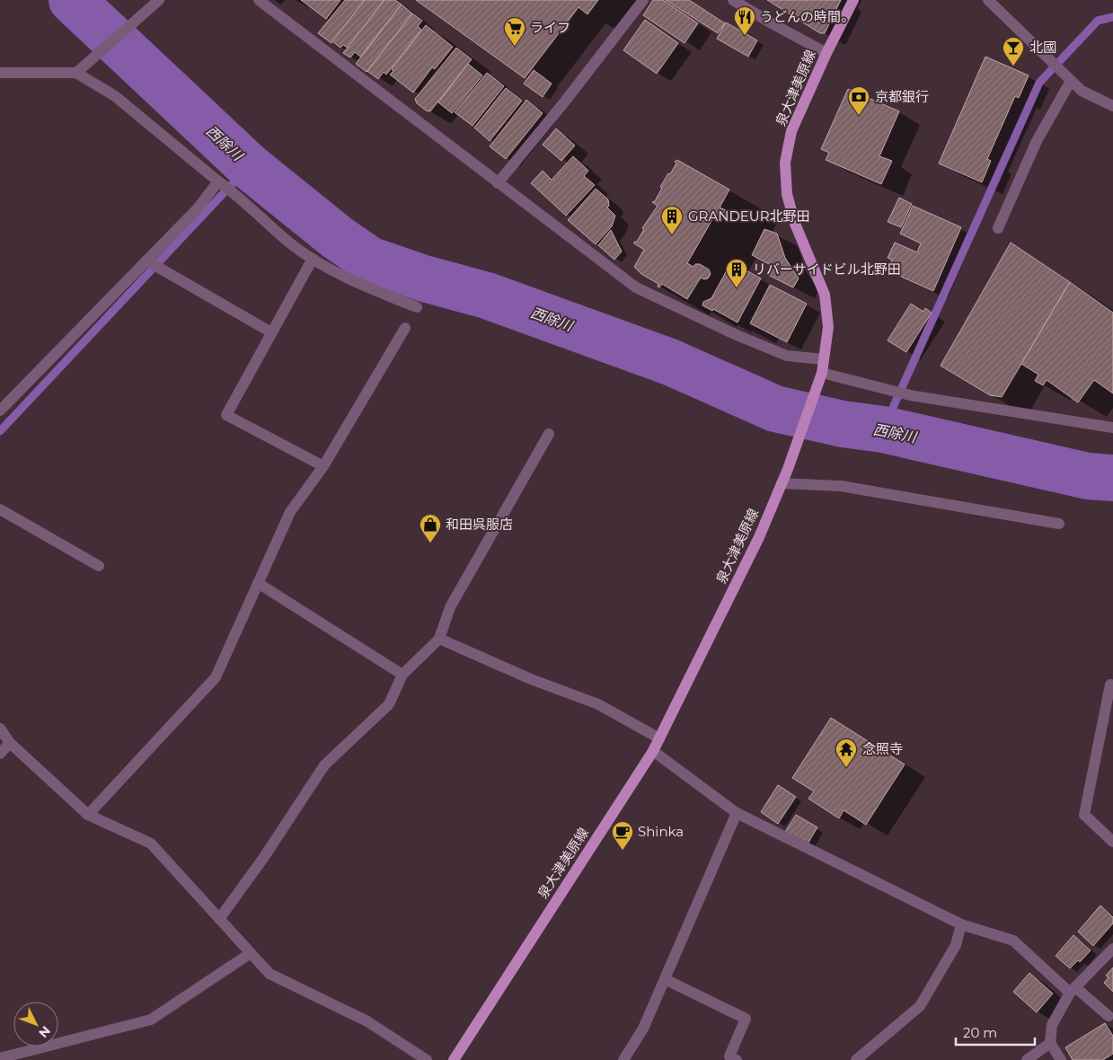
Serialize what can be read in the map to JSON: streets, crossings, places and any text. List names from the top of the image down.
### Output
{
  "streets": {
    "main road": ["泉大津美原線"]
  },
  "water": ["西除川"],
  "places": {
    "restaurant": ["うどんの時間。"],
    "supermarket": ["ライフ"],
    "bar": ["北國"],
    "bank": ["京都銀行"],
    "building": ["GRANDEUR北野田", "リバーサイドビル北野田"],
    "shop": ["和田呉服店"],
    "temple": ["念照寺"],
    "cafe": ["Shinka"]
  },
  "scale_bar": "20 m",
  "north": "bottom right"
}
